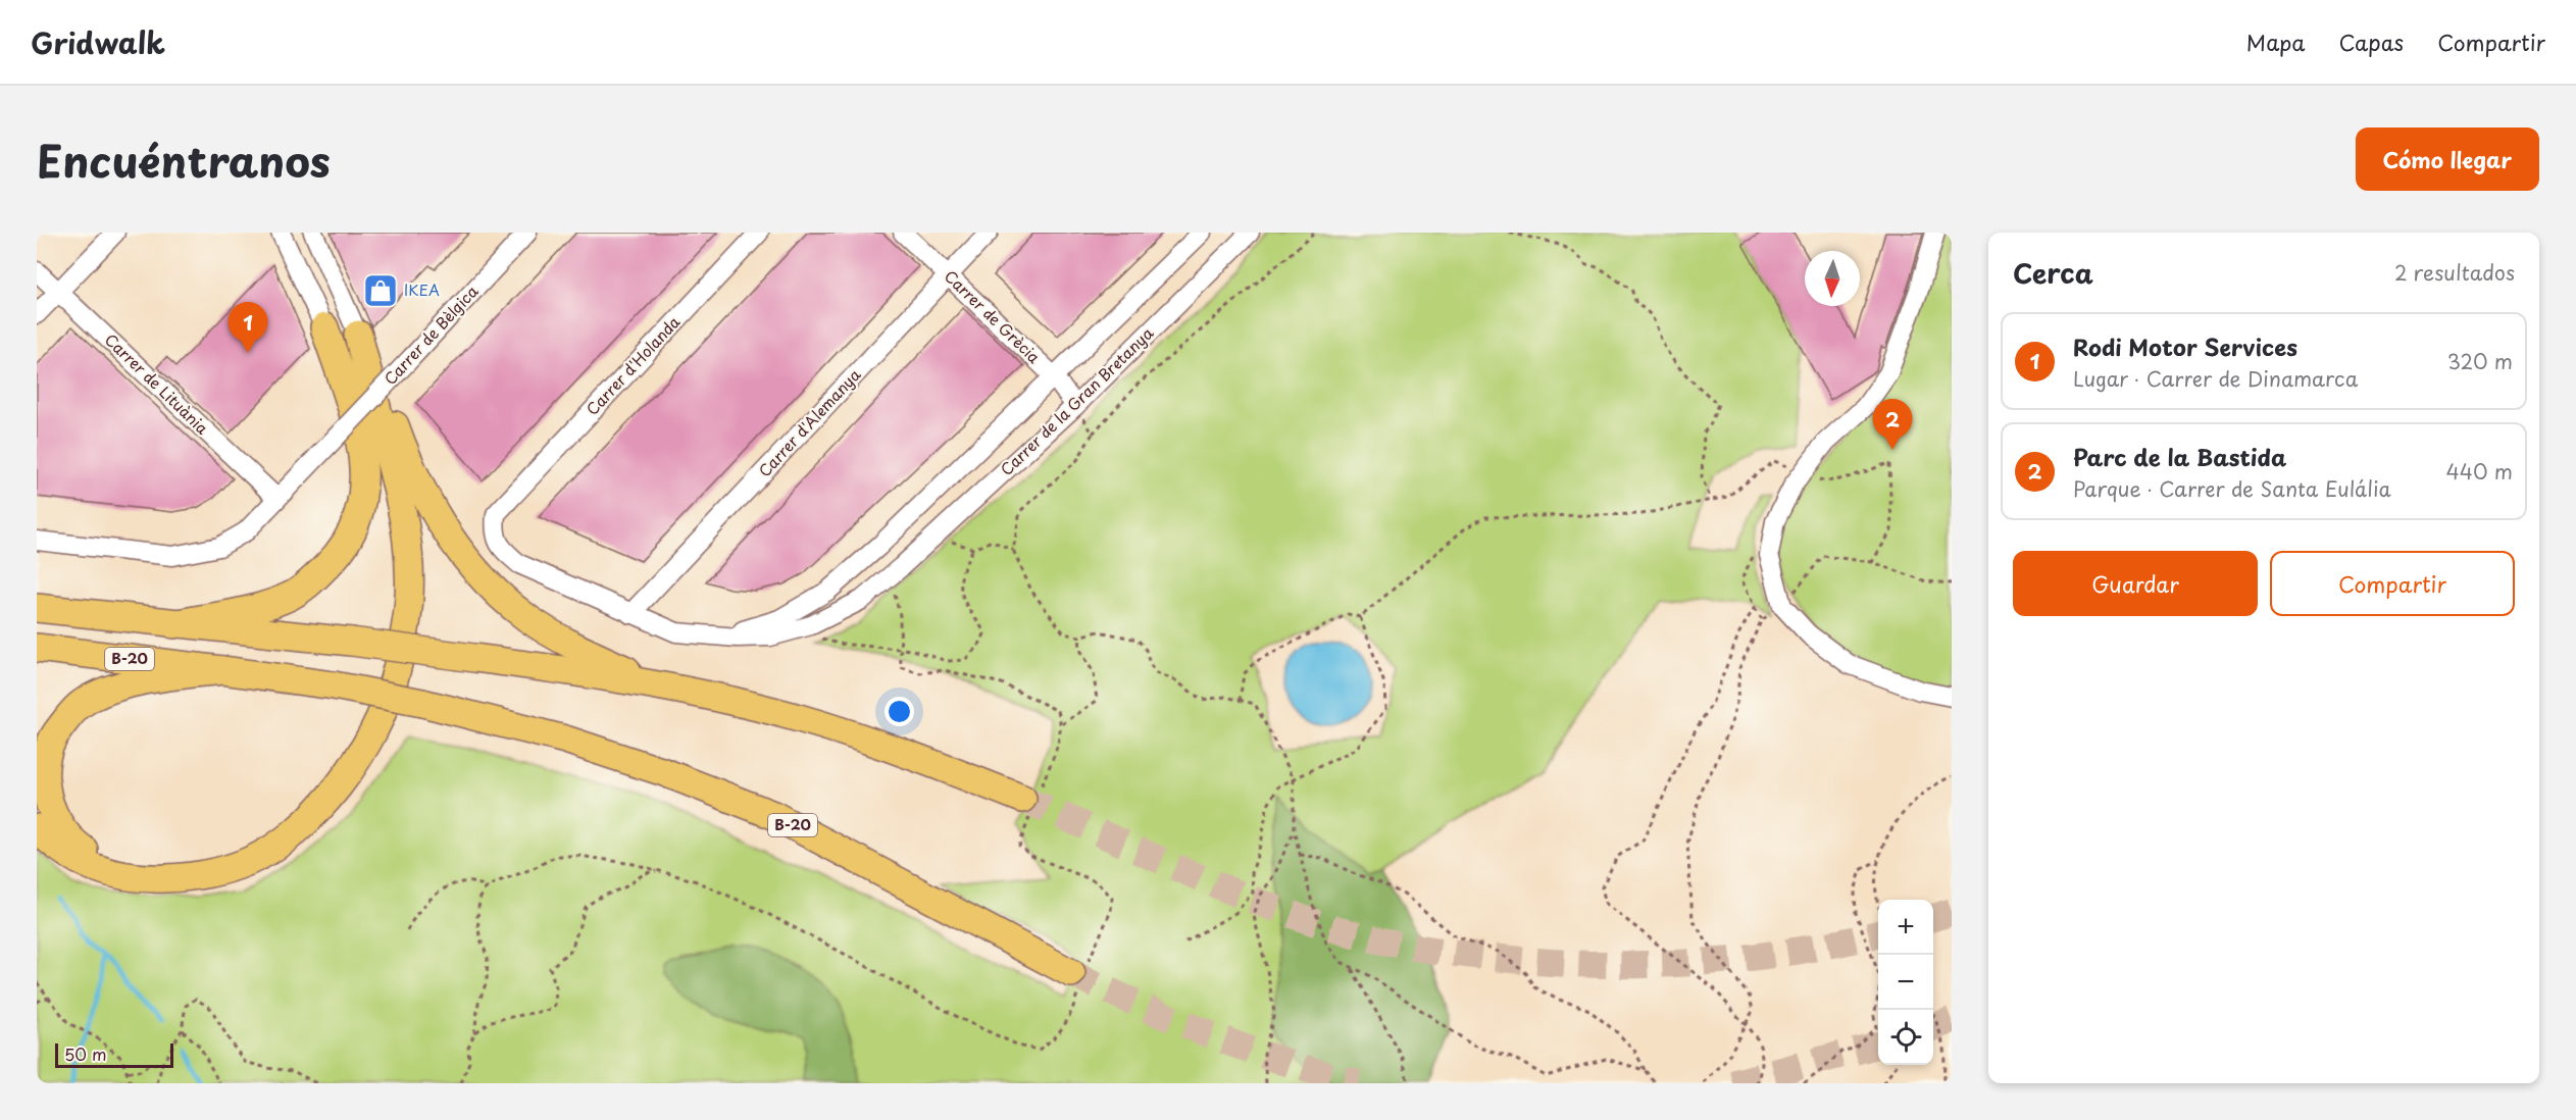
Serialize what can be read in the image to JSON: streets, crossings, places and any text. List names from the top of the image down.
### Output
{
  "streets": {
    "highway": ["B-20"],
    "street": [
      "Carrer de Grècia",
      "Carrer de Bèlgica",
      "Carrer d'Holanda",
      "Carrer de Lituània",
      "Carrer de la Gran Bretanya",
      "Carrer d'Alemanya"
    ]
  },
  "crossings": [
    ["Carrer de Grècia", "Carrer de la Gran Bretanya"],
    ["Carrer de Grècia", "Carrer d'Alemanya"],
    ["Carrer de Bèlgica", "Carrer de Lituània"],
    ["Carrer d'Holanda", "Carrer de la Gran Bretanya"],
    ["Carrer de la Gran Bretanya", "Carrer d'Alemanya"]
  ],
  "places": {
    "shop": ["IKEA"]
  },
  "scale_bar": "50 m",
  "north": "bottom",
  "page": {
    "header": "Gridwalk",
    "nav": ["Mapa", "Capas", "Compartir"],
    "title": "Encuéntranos",
    "buttons": [
      "Cómo llegar",
      ["Guardar", "Compartir"]
    ],
    "heading": ["Cerca", "2 resultados"],
    "pins": ["1", "2"],
    "list": [
      {
        "mark": "1",
        "name": "Rodi Motor Services",
        "note": "Lugar · Carrer de Dinamarca",
        "value": "320 m"
      },
      {
        "mark": "2",
        "name": "Parc de la Bastida",
        "note": "Parque · Carrer de Santa Eulália",
        "value": "440 m"
      }
    ],
    "map_buttons": ["+", "−"],
    "scale": "50 m"
  }
}
